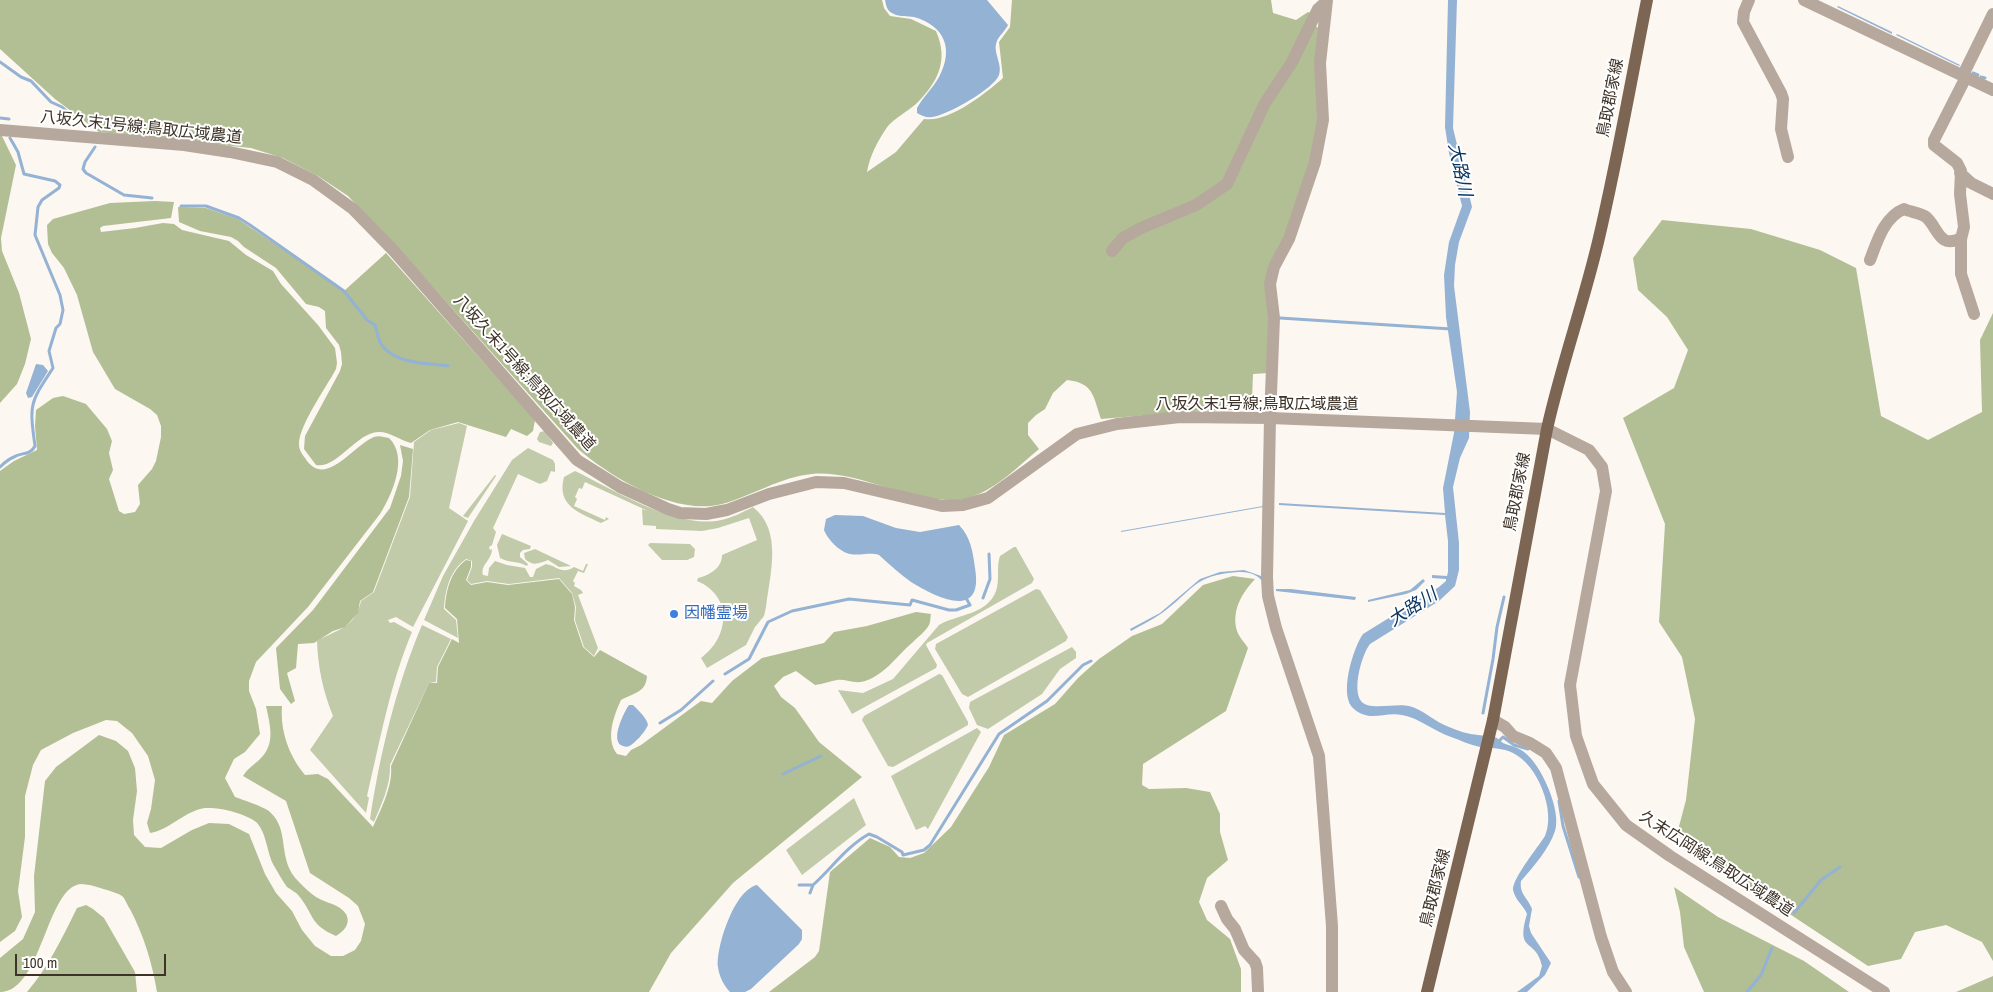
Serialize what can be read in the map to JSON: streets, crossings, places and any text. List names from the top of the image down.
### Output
{
  "streets": {
    "main road": ["鳥取郡家線"],
    "street": ["八坂久末1号線;鳥取広域農道", "久末広岡線;鳥取広域農道"]
  },
  "crossings": [
    ["鳥取郡家線", "八坂久末1号線;鳥取広域農道"],
    ["鳥取郡家線", "久末広岡線;鳥取広域農道"],
    ["八坂久末1号線;鳥取広域農道", "久末広岡線;鳥取広域農道"]
  ],
  "water": ["大路川"],
  "places": ["因幡霊場"],
  "scale_bar": "100 m"
}
